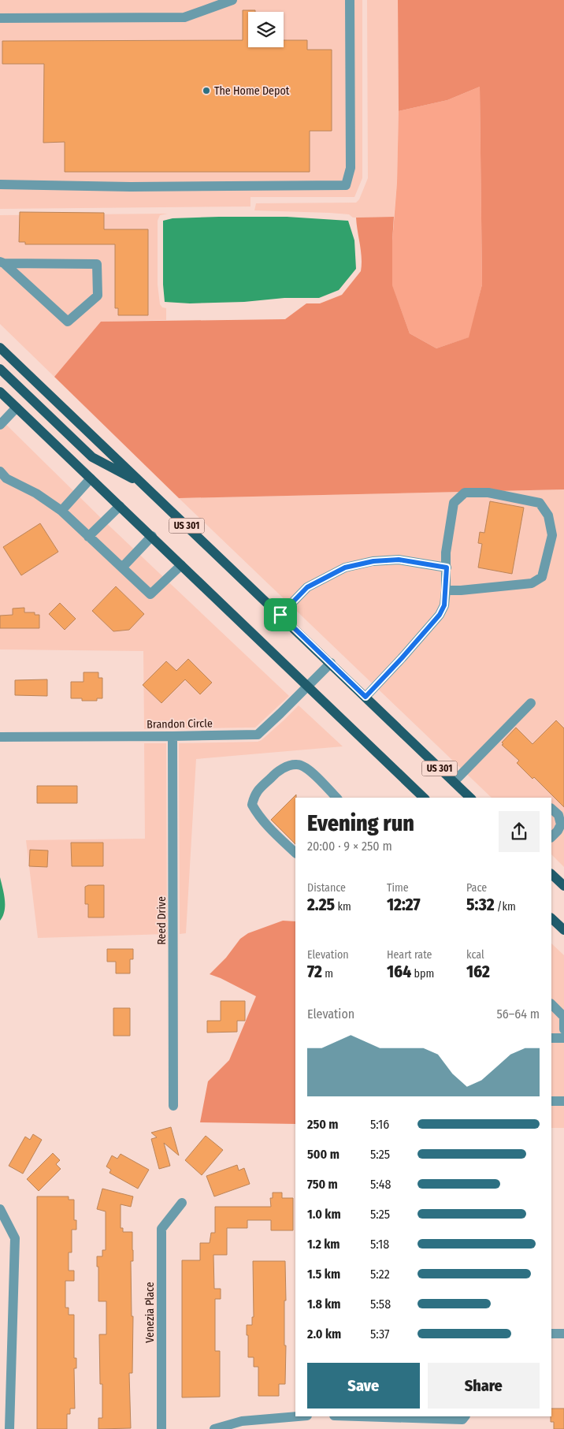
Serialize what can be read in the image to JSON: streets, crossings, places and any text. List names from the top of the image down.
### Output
{
  "streets": {
    "main road": ["US 301"],
    "street": ["Brandon Circle", "Reed Drive", "Venezia Place"]
  },
  "crossings": [
    ["US 301", "Brandon Circle"],
    ["Brandon Circle", "Reed Drive"]
  ],
  "places": ["The Home Depot"],
  "page": {
    "heading": ["Evening run", "20:00 · 9 × 250 m"],
    "stats": [
      ["Distance", "2.25 km"],
      ["Time", "12:27"],
      ["Pace", "5:32 /km"],
      ["Elevation", "72 m"],
      ["Heart rate", "164 bpm"],
      ["kcal", "162"]
    ],
    "chart": ["Elevation", "56–64 m"],
    "list": [
      {
        "name": "250 m",
        "note": "5:16"
      },
      {
        "name": "500 m",
        "note": "5:25"
      },
      {
        "name": "750 m",
        "note": "5:48"
      },
      {
        "name": "1.0 km",
        "note": "5:25"
      },
      {
        "name": "1.2 km",
        "note": "5:18"
      },
      {
        "name": "1.5 km",
        "note": "5:22"
      },
      {
        "name": "1.8 km",
        "note": "5:58"
      },
      {
        "name": "2.0 km",
        "note": "5:37"
      }
    ],
    "buttons": ["Save", "Share"]
  }
}
